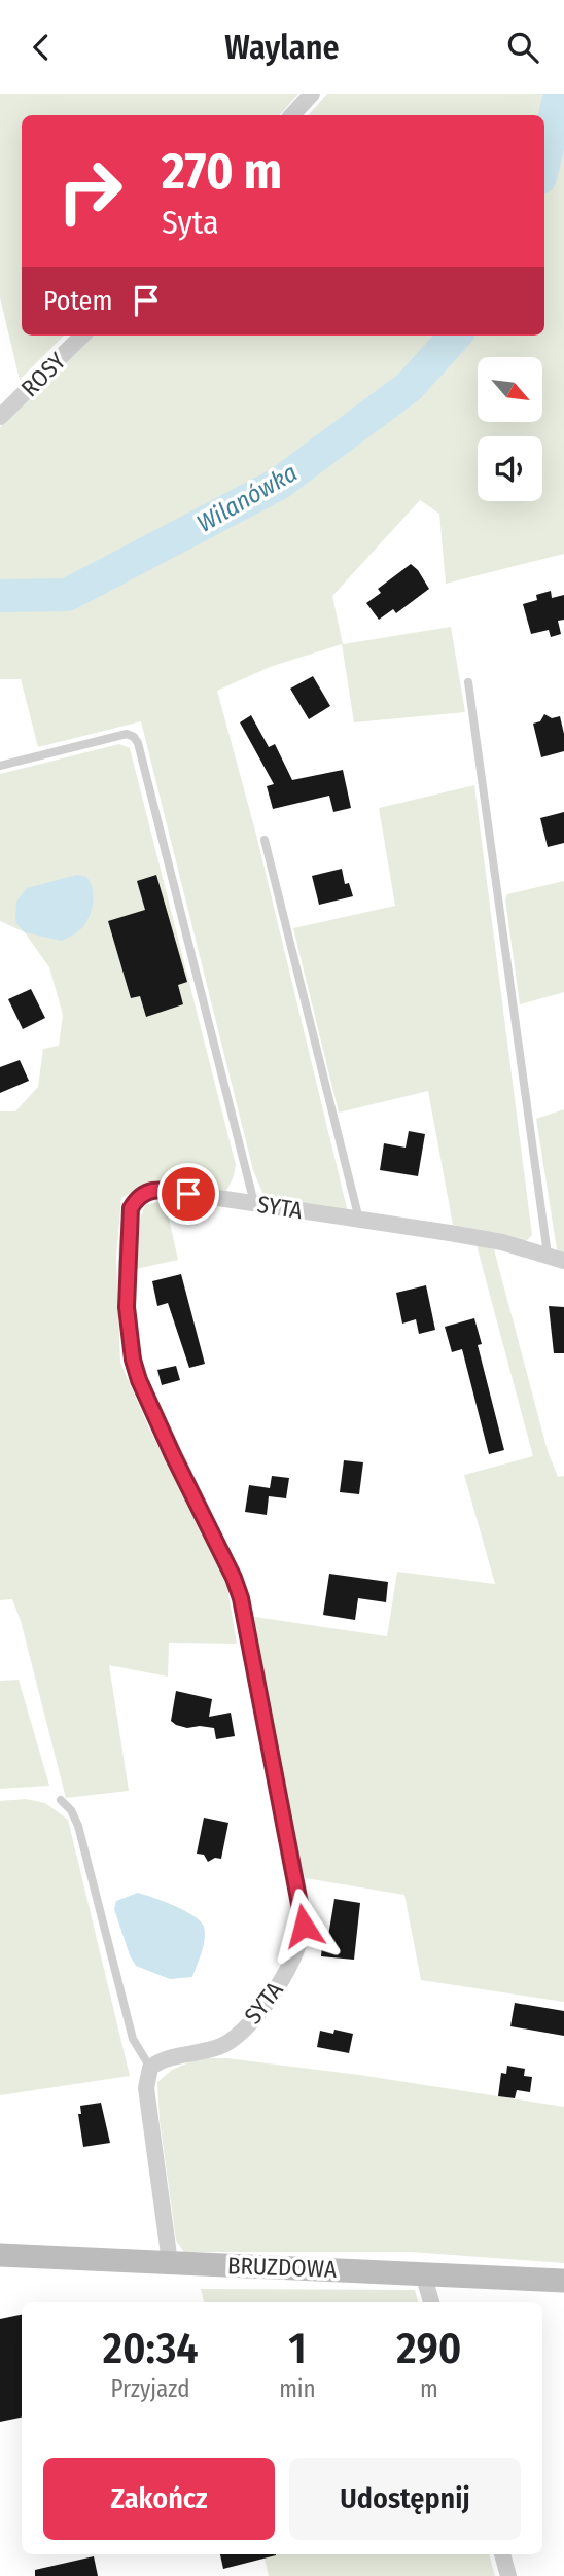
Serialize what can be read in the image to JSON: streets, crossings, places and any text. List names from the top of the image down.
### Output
{
  "streets": {
    "street": ["ROSY", "SYTA", "BRUZDOWA"]
  },
  "water": ["Wilanówka"],
  "north": "bottom right",
  "page": {
    "header": "Waylane",
    "turn": ["270 m", "Syta"],
    "then": "Potem",
    "eta": [
      "20:34",
      "Przyjazd",
      "1",
      "min",
      "290",
      "m"
    ],
    "buttons": ["Zakończ", "Udostępnij"]
  }
}
